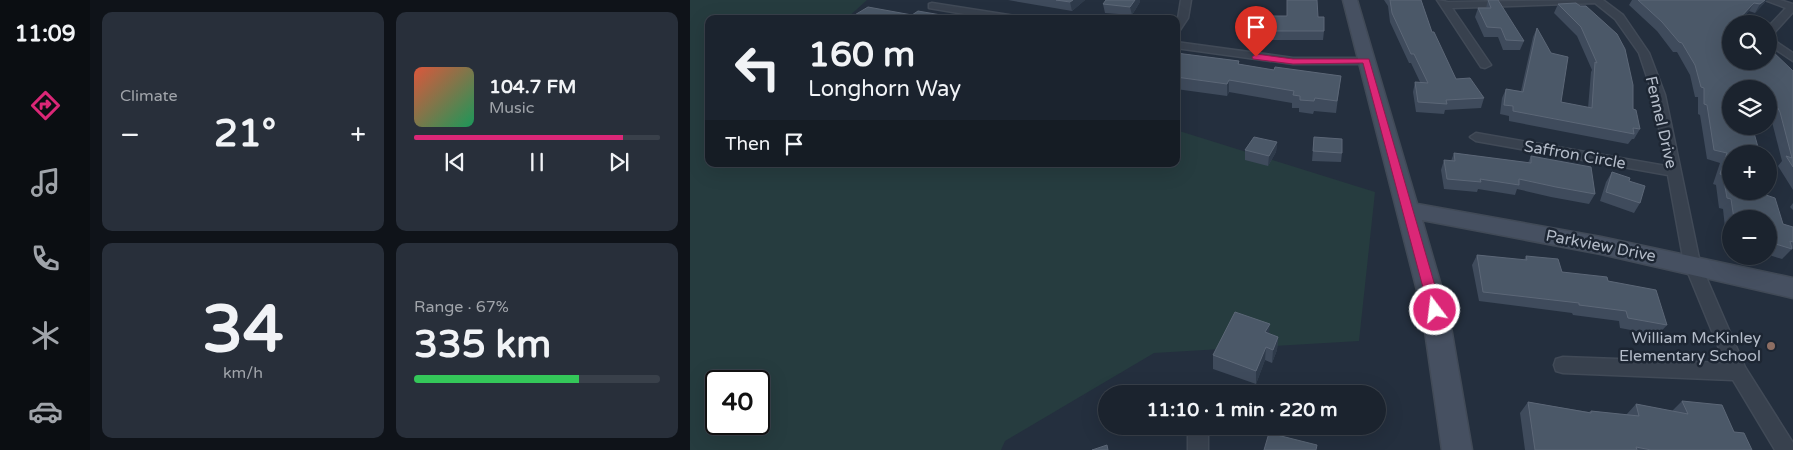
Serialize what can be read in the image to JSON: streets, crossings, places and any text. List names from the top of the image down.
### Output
{
  "streets": {
    "street": ["Fennel Drive", "Saffron Circle", "Parkview Drive"]
  },
  "crossings": [
    ["Fennel Drive", "Saffron Circle"],
    ["Fennel Drive", "Parkview Drive"]
  ],
  "places": ["William McKinley Elementary School"],
  "page": {
    "tabs": "11:09",
    "tile": [
      "Climate",
      ["34", "km/h"],
      ["Range · 67%", "335 km"]
    ],
    "map_buttons": ["+", "−"],
    "turn": ["160 m", "Longhorn Way"],
    "song": ["104.7 FM", "Music"],
    "heat": ["−", "21°", "+"],
    "then": "Then",
    "limit": "40",
    "trip": "11:10 · 1 min · 220 m"
  }
}
